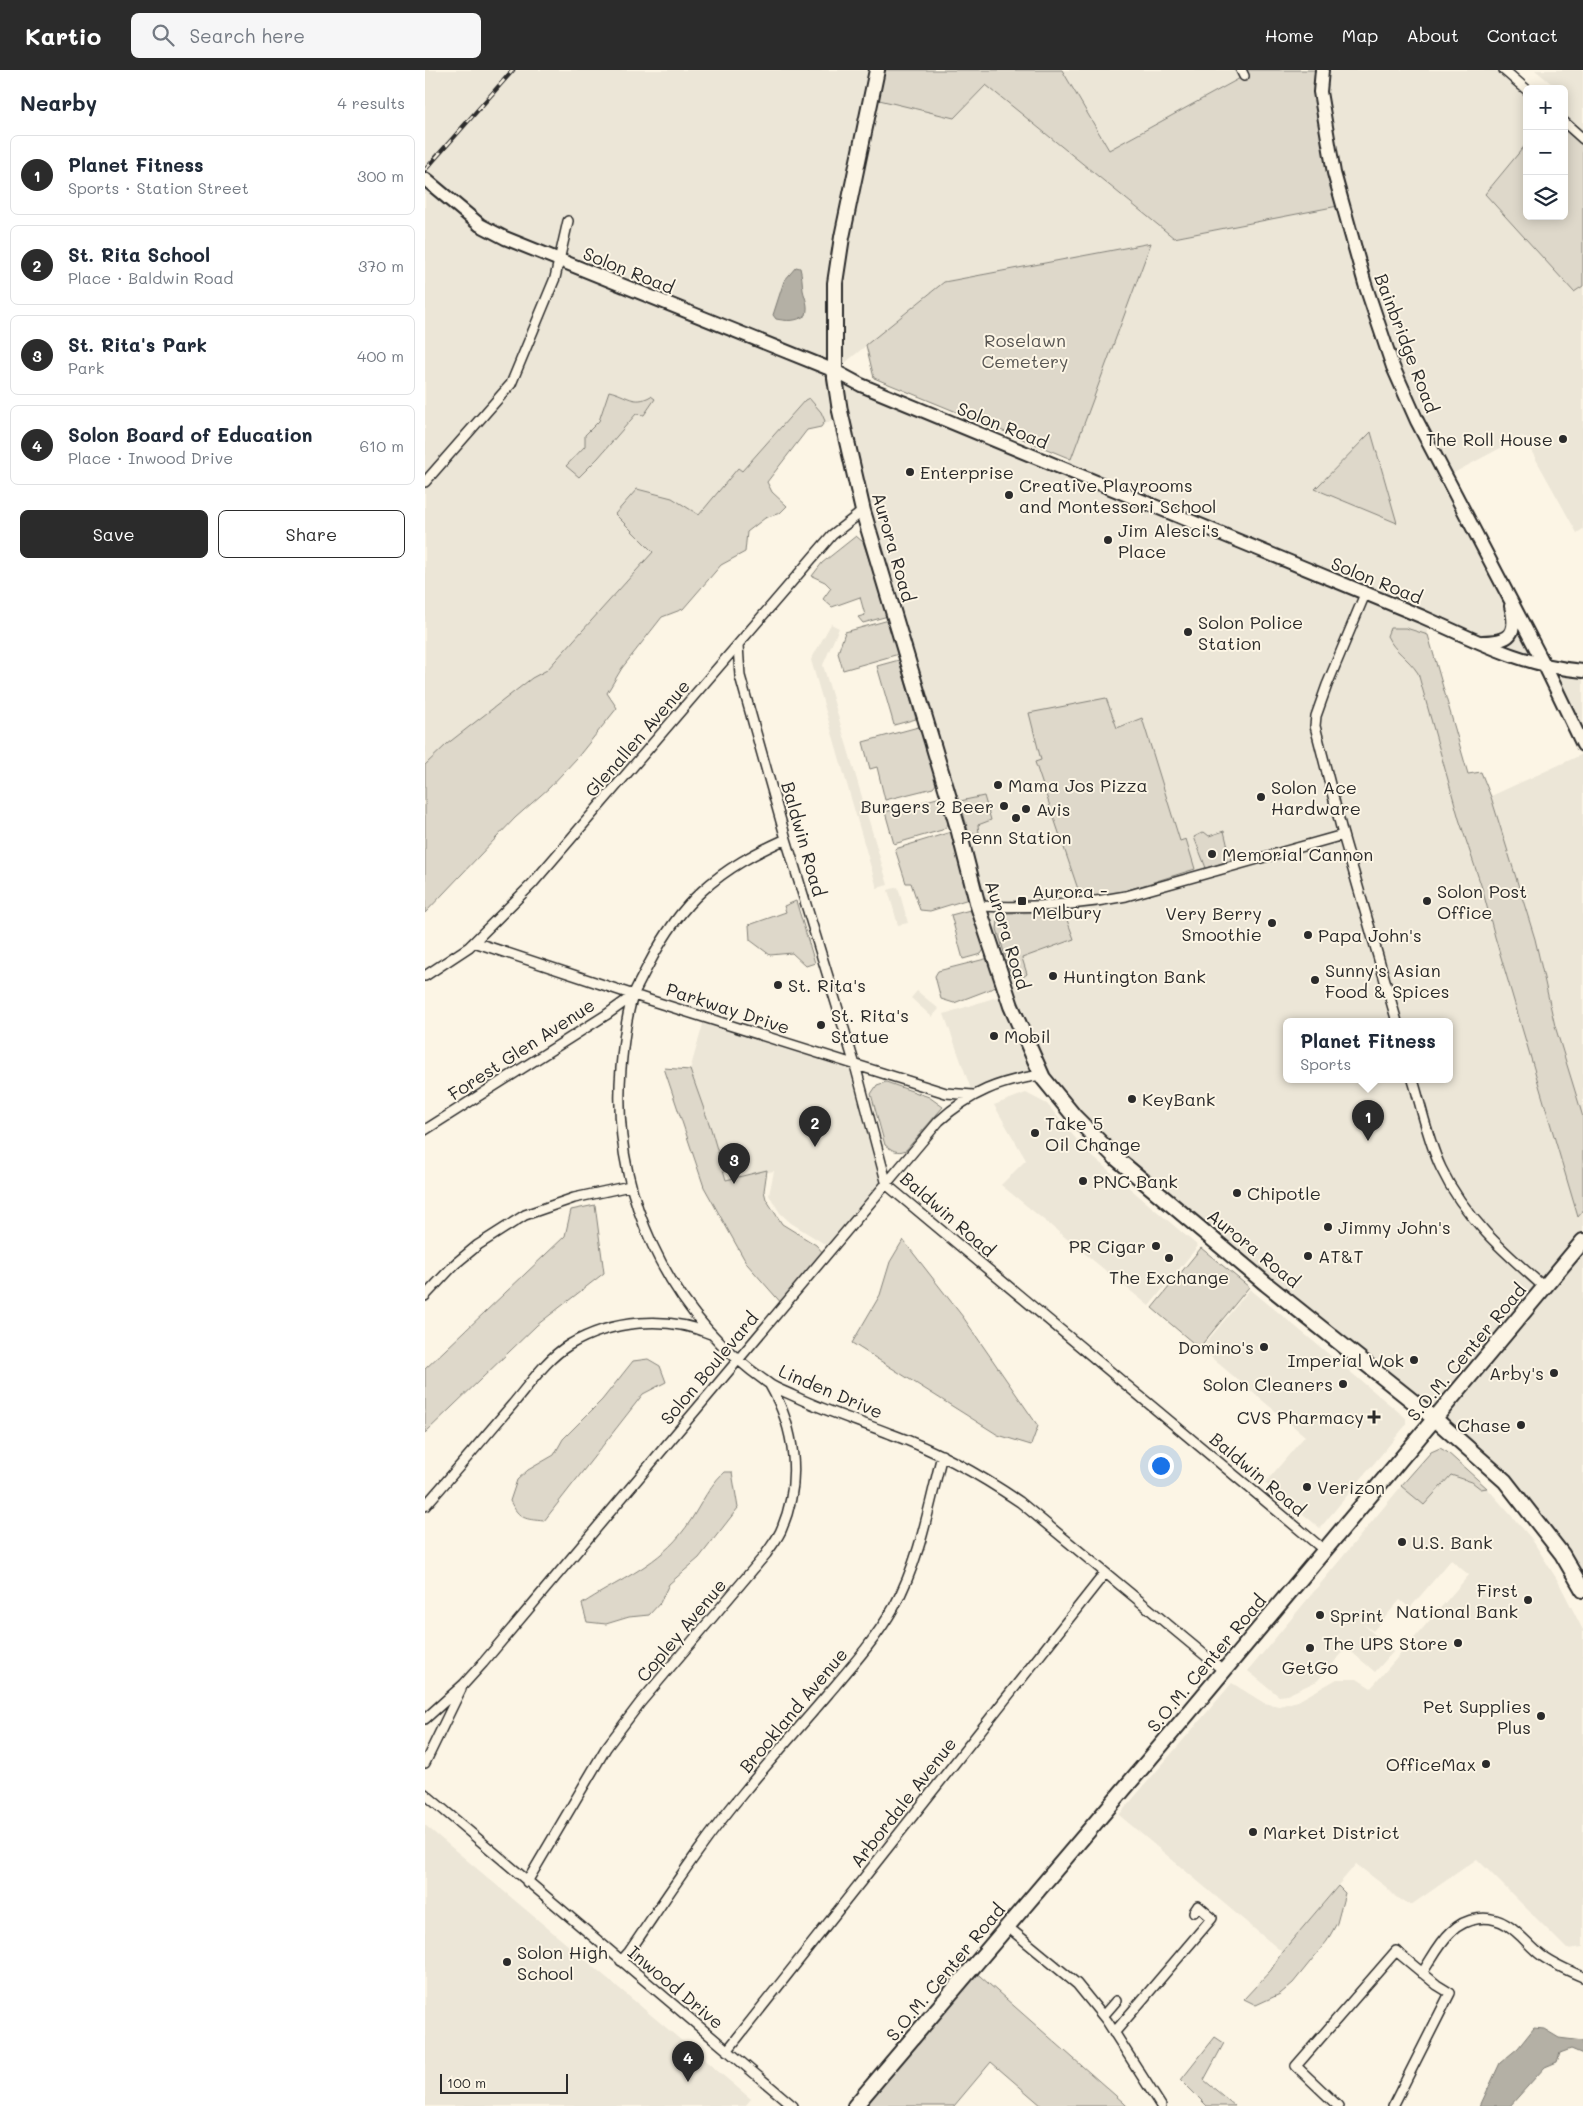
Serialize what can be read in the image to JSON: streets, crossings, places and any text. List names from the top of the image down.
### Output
{
  "streets": {
    "main road": ["Aurora Road", "S.O.M. Center Road"],
    "street": [
      "Solon Road",
      "Bainbridge Road",
      "Glenallen Avenue",
      "Baldwin Road",
      "Parkway Drive",
      "Forest Glen Avenue",
      "Solon Boulevard",
      "Linden Drive",
      "Copley Avenue",
      "Brookland Avenue",
      "Arbordale Avenue",
      "Inwood Drive"
    ]
  },
  "crossings": [
    ["Solon Road", "Bainbridge Road"],
    ["Solon Road", "Aurora Road"],
    ["Aurora Road", "Glenallen Avenue"],
    ["Aurora Road", "S.O.M. Center Road"],
    ["Aurora Road", "Solon Boulevard"],
    ["Glenallen Avenue", "Baldwin Road"],
    ["Glenallen Avenue", "Parkway Drive"],
    ["Baldwin Road", "Parkway Drive"],
    ["Baldwin Road", "S.O.M. Center Road"],
    ["Baldwin Road", "Solon Boulevard"],
    ["Baldwin Road", "Linden Drive"],
    ["Parkway Drive", "Forest Glen Avenue"],
    ["Parkway Drive", "Solon Boulevard"],
    ["Parkway Drive", "Linden Drive"],
    ["Forest Glen Avenue", "Linden Drive"],
    ["S.O.M. Center Road", "Linden Drive"],
    ["Solon Boulevard", "Linden Drive"],
    ["Linden Drive", "Copley Avenue"],
    ["Linden Drive", "Brookland Avenue"],
    ["Linden Drive", "Arbordale Avenue"],
    ["Copley Avenue", "Inwood Drive"],
    ["Brookland Avenue", "Inwood Drive"],
    ["Arbordale Avenue", "Inwood Drive"]
  ],
  "parks": ["Roselawn Cemetery"],
  "places": {
    "other": [
      "The Roll House",
      "Enterprise",
      "Creative Playrooms and Montessori School",
      "Jim Alesci's Place",
      "Solon Police Station",
      "Mama Jos Pizza",
      "Solon Ace Hardware",
      "Burgers 2 Beer",
      "Avis",
      "Penn Station",
      "Memorial Cannon",
      "Solon Post Office",
      "Very Berry Smoothie",
      "Papa John's",
      "Huntington Bank",
      "Sunny's Asian Food & Spices",
      "St. Rita's",
      "St. Rita's Statue",
      "Mobil",
      "KeyBank",
      "Take 5 Oil Change",
      "PNC Bank",
      "Chipotle",
      "Jimmy John's",
      "PR Cigar",
      "AT&T",
      "The Exchange",
      "Domino's",
      "Imperial Wok",
      "Arby's",
      "Solon Cleaners",
      "Chase",
      "Verizon",
      "U.S. Bank",
      "First National Bank",
      "Sprint",
      "The UPS Store",
      "GetGo",
      "Pet Supplies Plus",
      "OfficeMax",
      "Market District",
      "Solon High School"
    ],
    "transit": ["Aurora - Melbury"],
    "health": ["CVS Pharmacy"]
  },
  "scale_bar": "100 m",
  "page": {
    "header": "Kartio",
    "search": "Search here",
    "nav": [
      "Home",
      "Map",
      "About",
      "Contact"
    ],
    "heading": ["Nearby", "4 results"],
    "map_buttons": ["+", "−"],
    "list": [
      {
        "mark": "1",
        "name": "Planet Fitness",
        "note": "Sports · Station Street",
        "value": "300 m"
      },
      {
        "mark": "2",
        "name": "St. Rita School",
        "note": "Place · Baldwin Road",
        "value": "370 m"
      },
      {
        "mark": "3",
        "name": "St. Rita's Park",
        "note": "Park",
        "value": "400 m"
      },
      {
        "mark": "4",
        "name": "Solon Board of Education",
        "note": "Place · Inwood Drive",
        "value": "610 m"
      }
    ],
    "buttons": ["Save", "Share"],
    "popup": ["Planet Fitness", "Sports"],
    "pins": [
      "1",
      "2",
      "3",
      "4"
    ],
    "scale": "100 m"
  }
}
